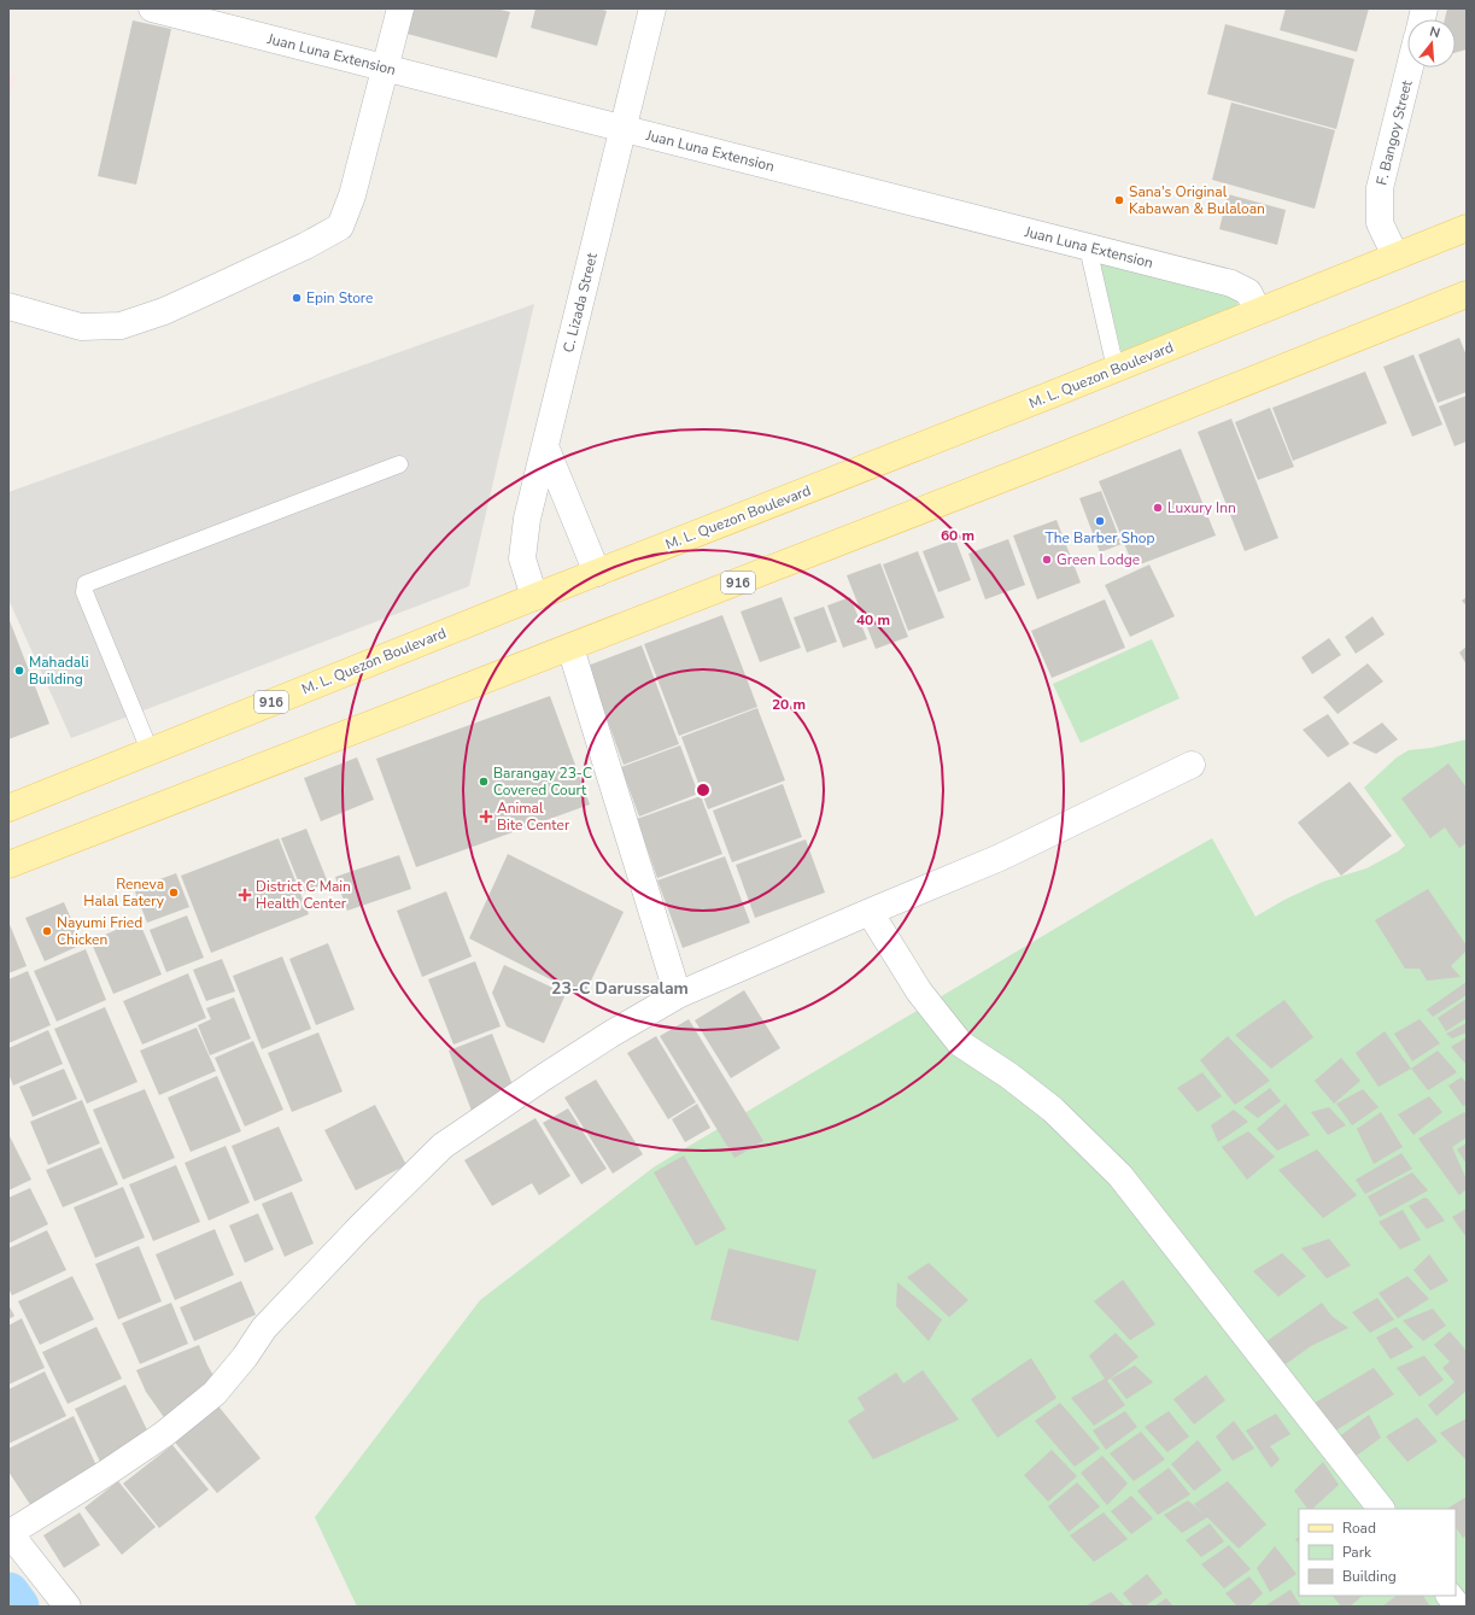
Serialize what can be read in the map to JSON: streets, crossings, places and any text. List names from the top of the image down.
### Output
{
  "streets": {
    "main road": ["M. L. Quezon Boulevard", "916"],
    "street": ["Juan Luna Extension", "F. Bangoy Street", "C. Lizada Street"]
  },
  "crossings": [
    ["Juan Luna Extension", "C. Lizada Street"],
    ["Juan Luna Extension", "M. L. Quezon Boulevard"],
    ["F. Bangoy Street", "M. L. Quezon Boulevard"],
    ["C. Lizada Street", "M. L. Quezon Boulevard"]
  ],
  "districts": ["23-C Darussalam"],
  "places": {
    "other": [
      "Sana's Original Kabawan & Bulaloan",
      "Epin Store",
      "Luxury Inn",
      "The Barber Shop",
      "Green Lodge",
      "Mahadali Building",
      "Barangay 23-C Covered Court",
      "Reneva Halal Eatery",
      "Nayumi Fried Chicken"
    ],
    "health": ["Animal Bite Center", "District C Main Health Center"]
  },
  "legend": ["Road", "Park", "Building"],
  "north": "top",
  "rings": ["60 m", "40 m", "20 m"]
}
